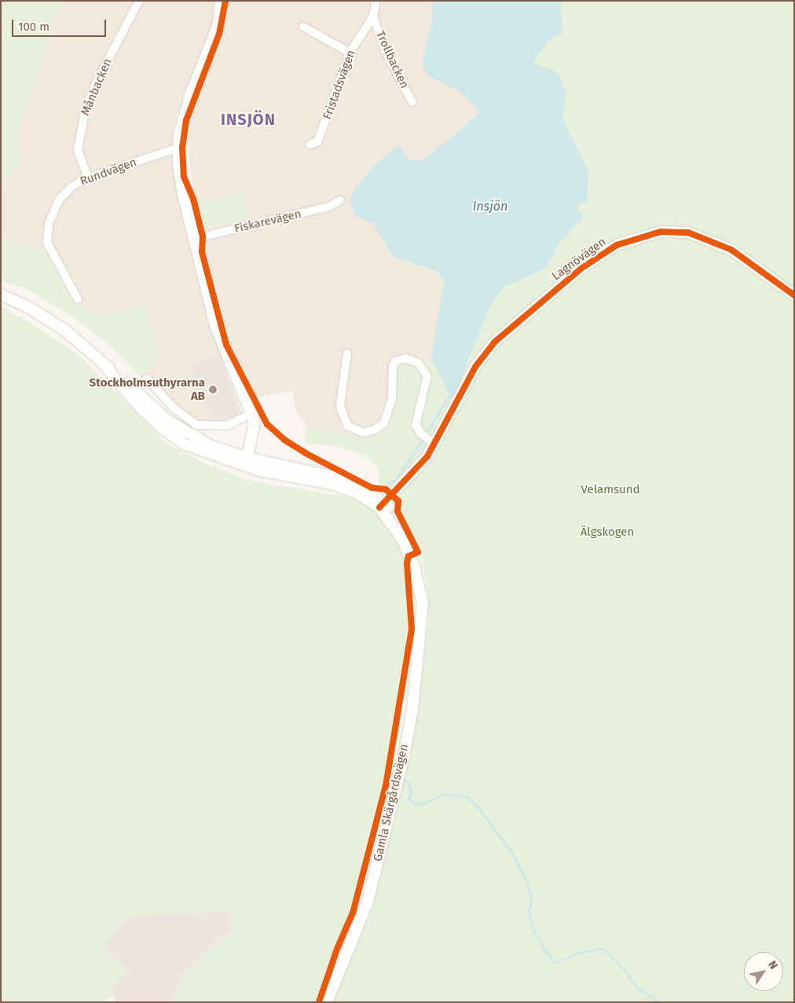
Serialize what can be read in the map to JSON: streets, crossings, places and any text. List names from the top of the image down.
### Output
{
  "streets": {
    "main road": ["Lagnövägen", "Gamla Skärgårdsvägen"],
    "street": [
      "Trollbacken",
      "Fristadsvägen",
      "Månbacken",
      "Rundvägen",
      "Fiskarevägen"
    ]
  },
  "crossings": [
    ["Trollbacken", "Fristadsvägen"],
    ["Månbacken", "Rundvägen"],
    ["Lagnövägen", "Gamla Skärgårdsvägen"]
  ],
  "districts": ["INSJÖN"],
  "water": ["Insjön"],
  "parks": ["Velamsund", "Älgskogen"],
  "places": ["Stockholmsuthyrarna AB"],
  "scale_bar": "100 m",
  "north": "top right"
}
